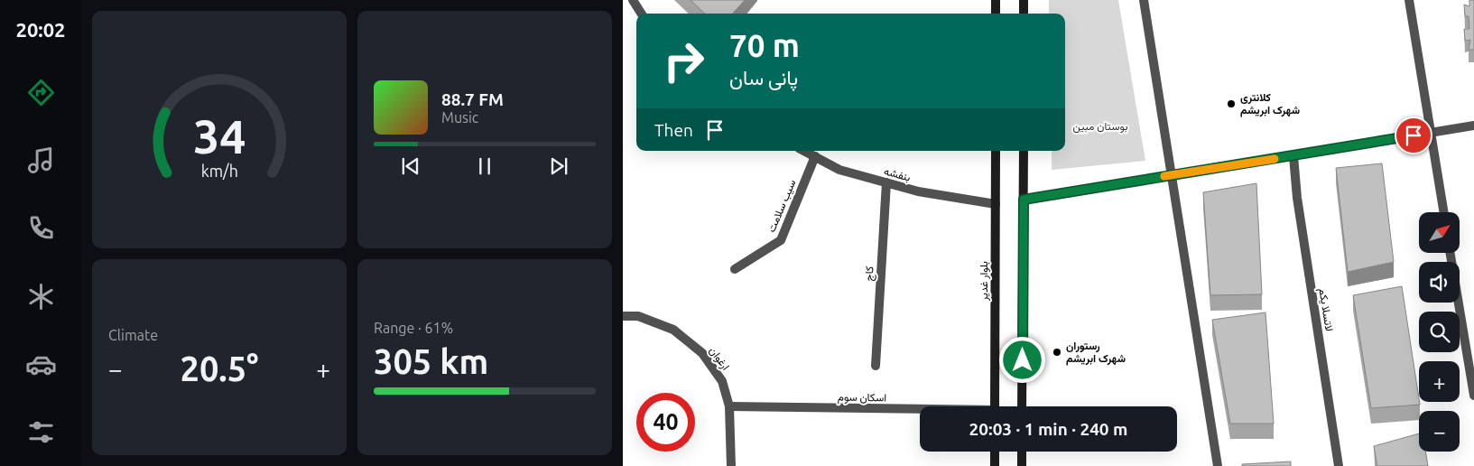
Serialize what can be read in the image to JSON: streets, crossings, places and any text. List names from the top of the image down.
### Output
{
  "streets": {
    "street": [
      "بنفشه",
      "سیب سلامت",
      "کاج",
      "بلوار غدیر",
      "لاتسلا یکم",
      "ارغوان",
      "اسکان سوم"
    ]
  },
  "crossings": [
    ["بنفشه", "سیب سلامت"],
    ["بنفشه", "کاج"],
    ["بنفشه", "بلوار غدیر"],
    ["ارغوان", "اسکان سوم"]
  ],
  "parks": ["بوستان مبین"],
  "places": ["کلانتری شهرک ابریشم", "رستوران شهرک ابریشم"],
  "north": "top right",
  "page": {
    "tabs": "20:02",
    "turn": ["70 m", "پانی سان"],
    "song": ["88.7 FM", "Music"],
    "then": "Then",
    "map_buttons": ["+", "−"],
    "tile": [
      "Climate",
      ["Range · 61%", "305 km"]
    ],
    "heat": ["−", "20.5°", "+"],
    "limit": "40",
    "trip": "20:03 · 1 min · 240 m",
    "gauge": ["34", "km/h"]
  }
}
